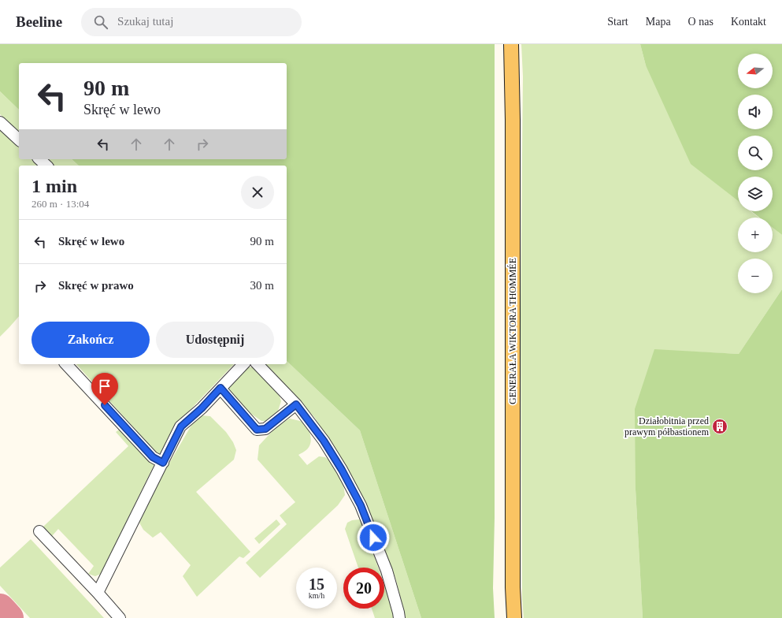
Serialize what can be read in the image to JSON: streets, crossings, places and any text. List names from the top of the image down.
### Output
{
  "streets": {
    "main road": ["GENERAŁA WIKTORA THOMMÉE"]
  },
  "places": {
    "building": ["Działobitnia przed prawym półbastionem"]
  },
  "north": "left",
  "page": {
    "header": "Beeline",
    "search": "Szukaj tutaj",
    "nav": [
      "Start",
      "Mapa",
      "O nas",
      "Kontakt"
    ],
    "map_buttons": ["+", "−"],
    "turn": ["90 m", "Skręć w lewo"],
    "heading": ["1 min", "260 m · 13:04"],
    "list": [
      {
        "name": "Skręć w lewo",
        "value": "90 m"
      },
      {
        "name": "Skręć w prawo",
        "value": "30 m"
      }
    ],
    "buttons": ["Zakończ", "Udostępnij"],
    "speed": "15 km/h",
    "limit": "20"
  }
}
